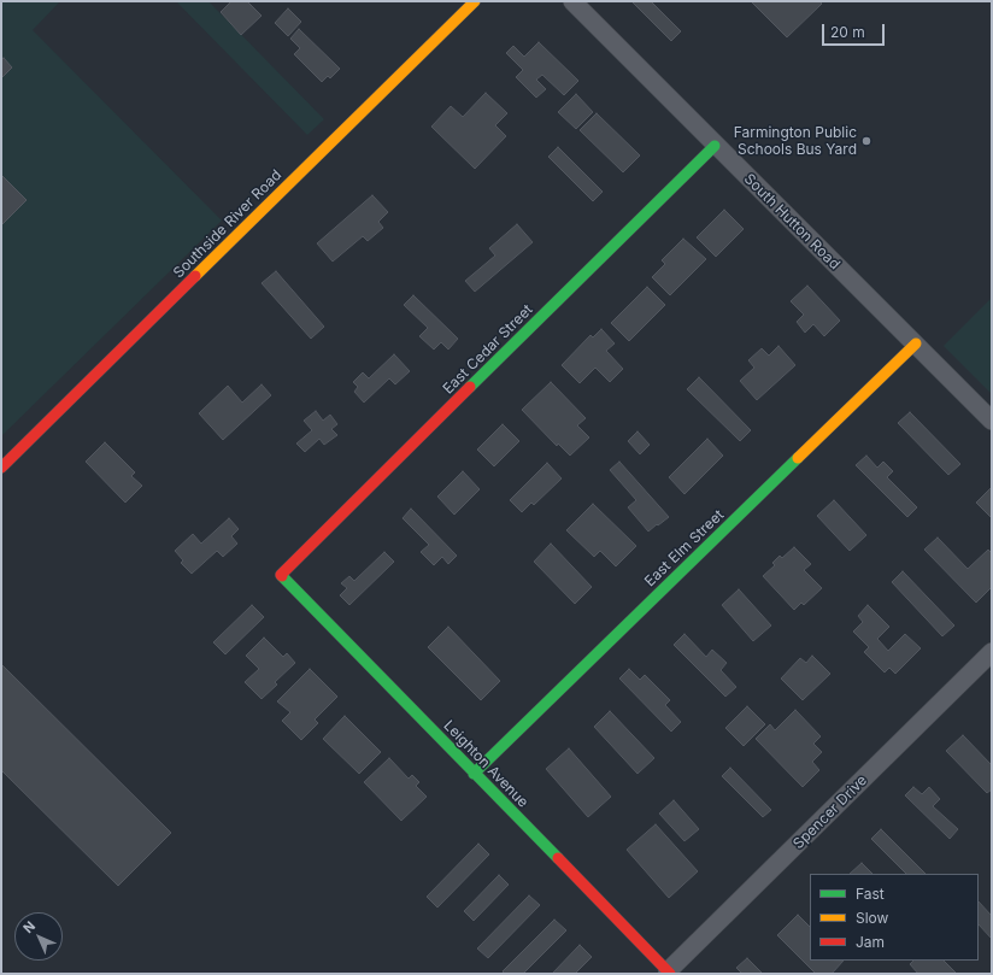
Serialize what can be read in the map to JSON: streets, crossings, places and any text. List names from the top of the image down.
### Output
{
  "streets": {
    "street": [
      "South Hutton Road",
      "Southside River Road",
      "East Cedar Street",
      "East Elm Street",
      "Leighton Avenue",
      "Spencer Drive"
    ]
  },
  "crossings": [
    ["South Hutton Road", "East Cedar Street"],
    ["South Hutton Road", "East Elm Street"],
    ["East Cedar Street", "Leighton Avenue"],
    ["East Elm Street", "Leighton Avenue"],
    ["Leighton Avenue", "Spencer Drive"]
  ],
  "places": ["Farmington Public Schools Bus Yard"],
  "legend": ["Fast", "Slow", "Jam"],
  "scale_bar": "20 m",
  "north": "top left"
}
